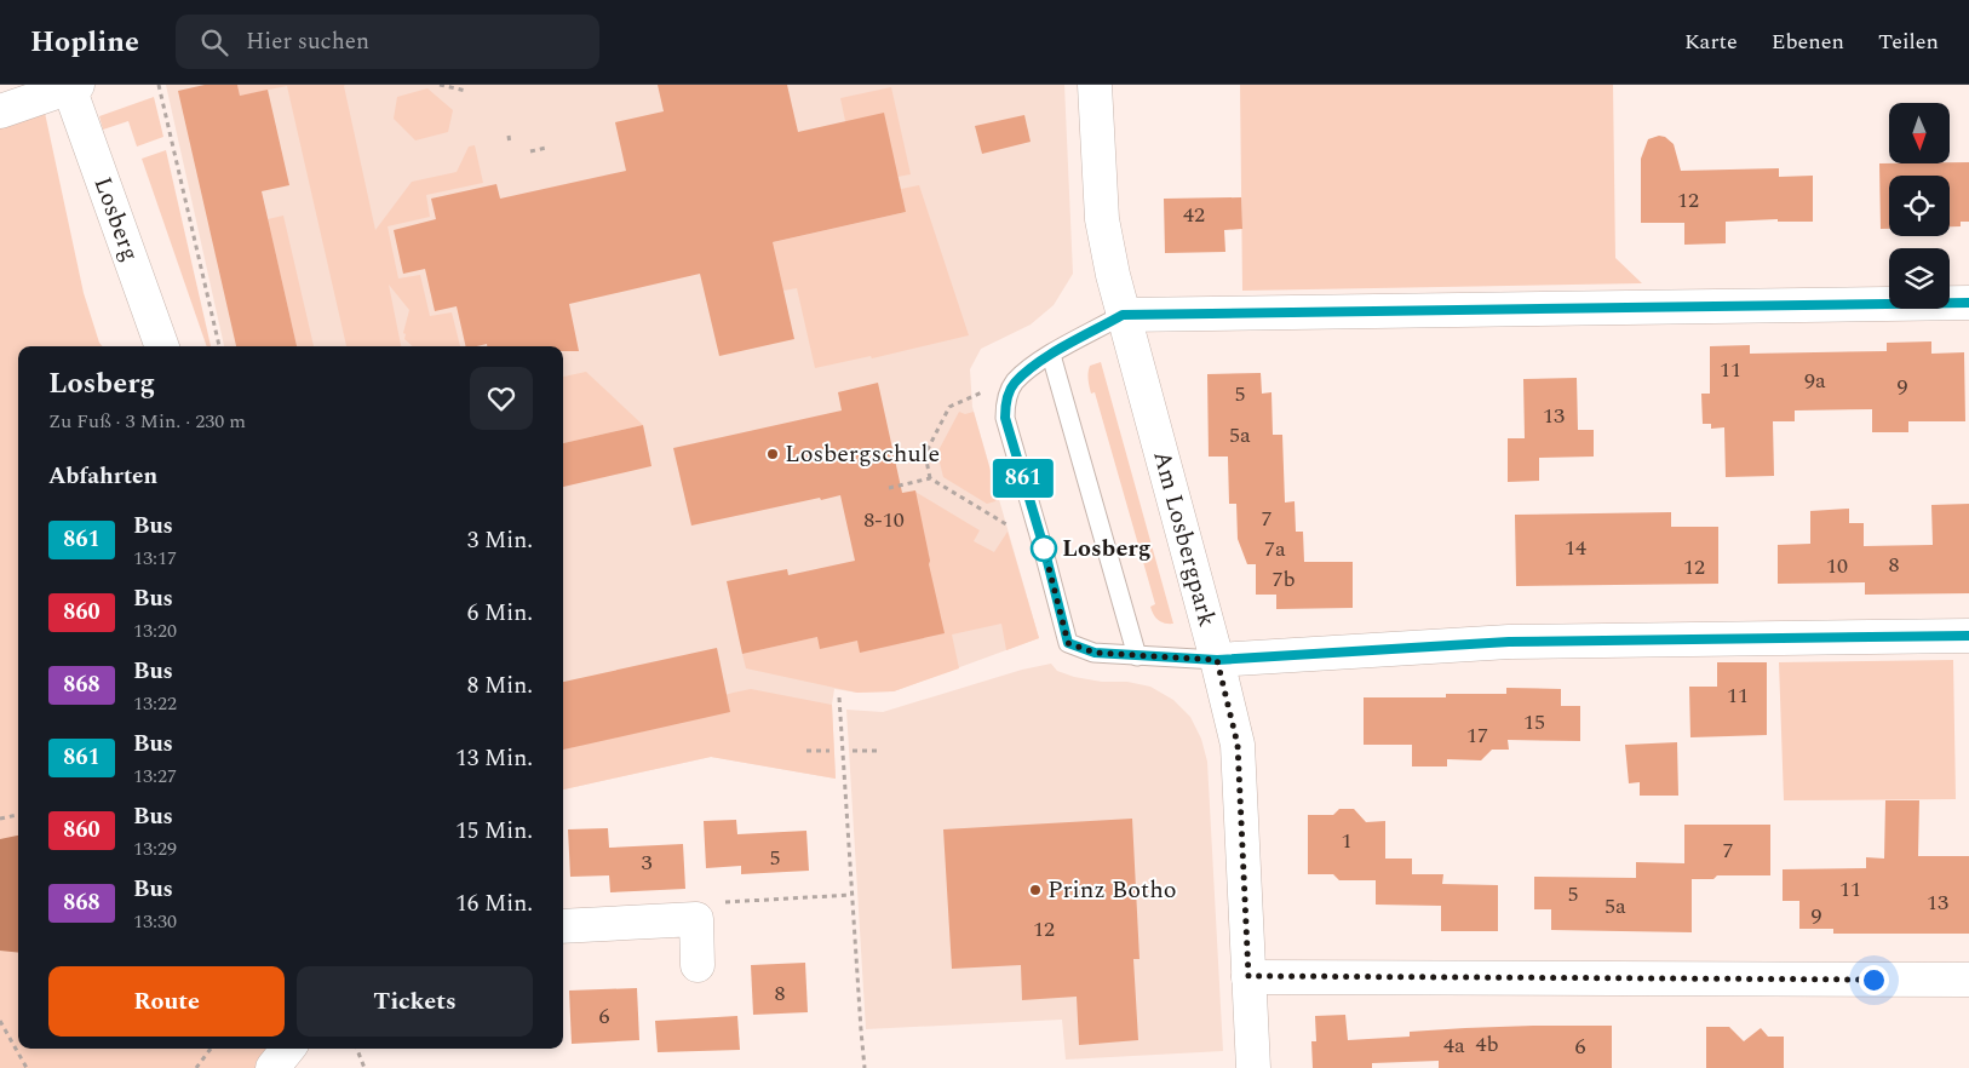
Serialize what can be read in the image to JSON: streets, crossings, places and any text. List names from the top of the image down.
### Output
{
  "streets": {
    "street": ["Losberg", "Am Losbergpark"]
  },
  "places": ["Losbergschule", "Losberg", "Prinz Botho"],
  "lines": ["bus line 861"],
  "house_numbers": [
    "12",
    "42",
    "11",
    "9a",
    "9",
    "5",
    "13",
    "5a",
    "7",
    "8-10",
    "14",
    "7a",
    "8",
    "10",
    "12",
    "7b",
    "11",
    "15",
    "17",
    "1",
    "7",
    "5",
    "3",
    "11",
    "5",
    "13",
    "5a",
    "9",
    "12",
    "8",
    "6",
    "4b",
    "4a",
    "6"
  ],
  "north": "bottom",
  "page": {
    "header": "Hopline",
    "search": "Hier suchen",
    "nav": ["Karte", "Ebenen", "Teilen"],
    "on_map": "861",
    "heading": [
      ["Losberg", "Zu Fuß · 3 Min. · 230 m"],
      "Abfahrten"
    ],
    "list": [
      {
        "mark": "861",
        "name": "Bus",
        "note": "13:17",
        "value": "3 Min."
      },
      {
        "mark": "860",
        "name": "Bus",
        "note": "13:20",
        "value": "6 Min."
      },
      {
        "mark": "868",
        "name": "Bus",
        "note": "13:22",
        "value": "8 Min."
      },
      {
        "mark": "861",
        "name": "Bus",
        "note": "13:27",
        "value": "13 Min."
      },
      {
        "mark": "860",
        "name": "Bus",
        "note": "13:29",
        "value": "15 Min."
      },
      {
        "mark": "868",
        "name": "Bus",
        "note": "13:30",
        "value": "16 Min."
      }
    ],
    "buttons": ["Route", "Tickets"]
  }
}
